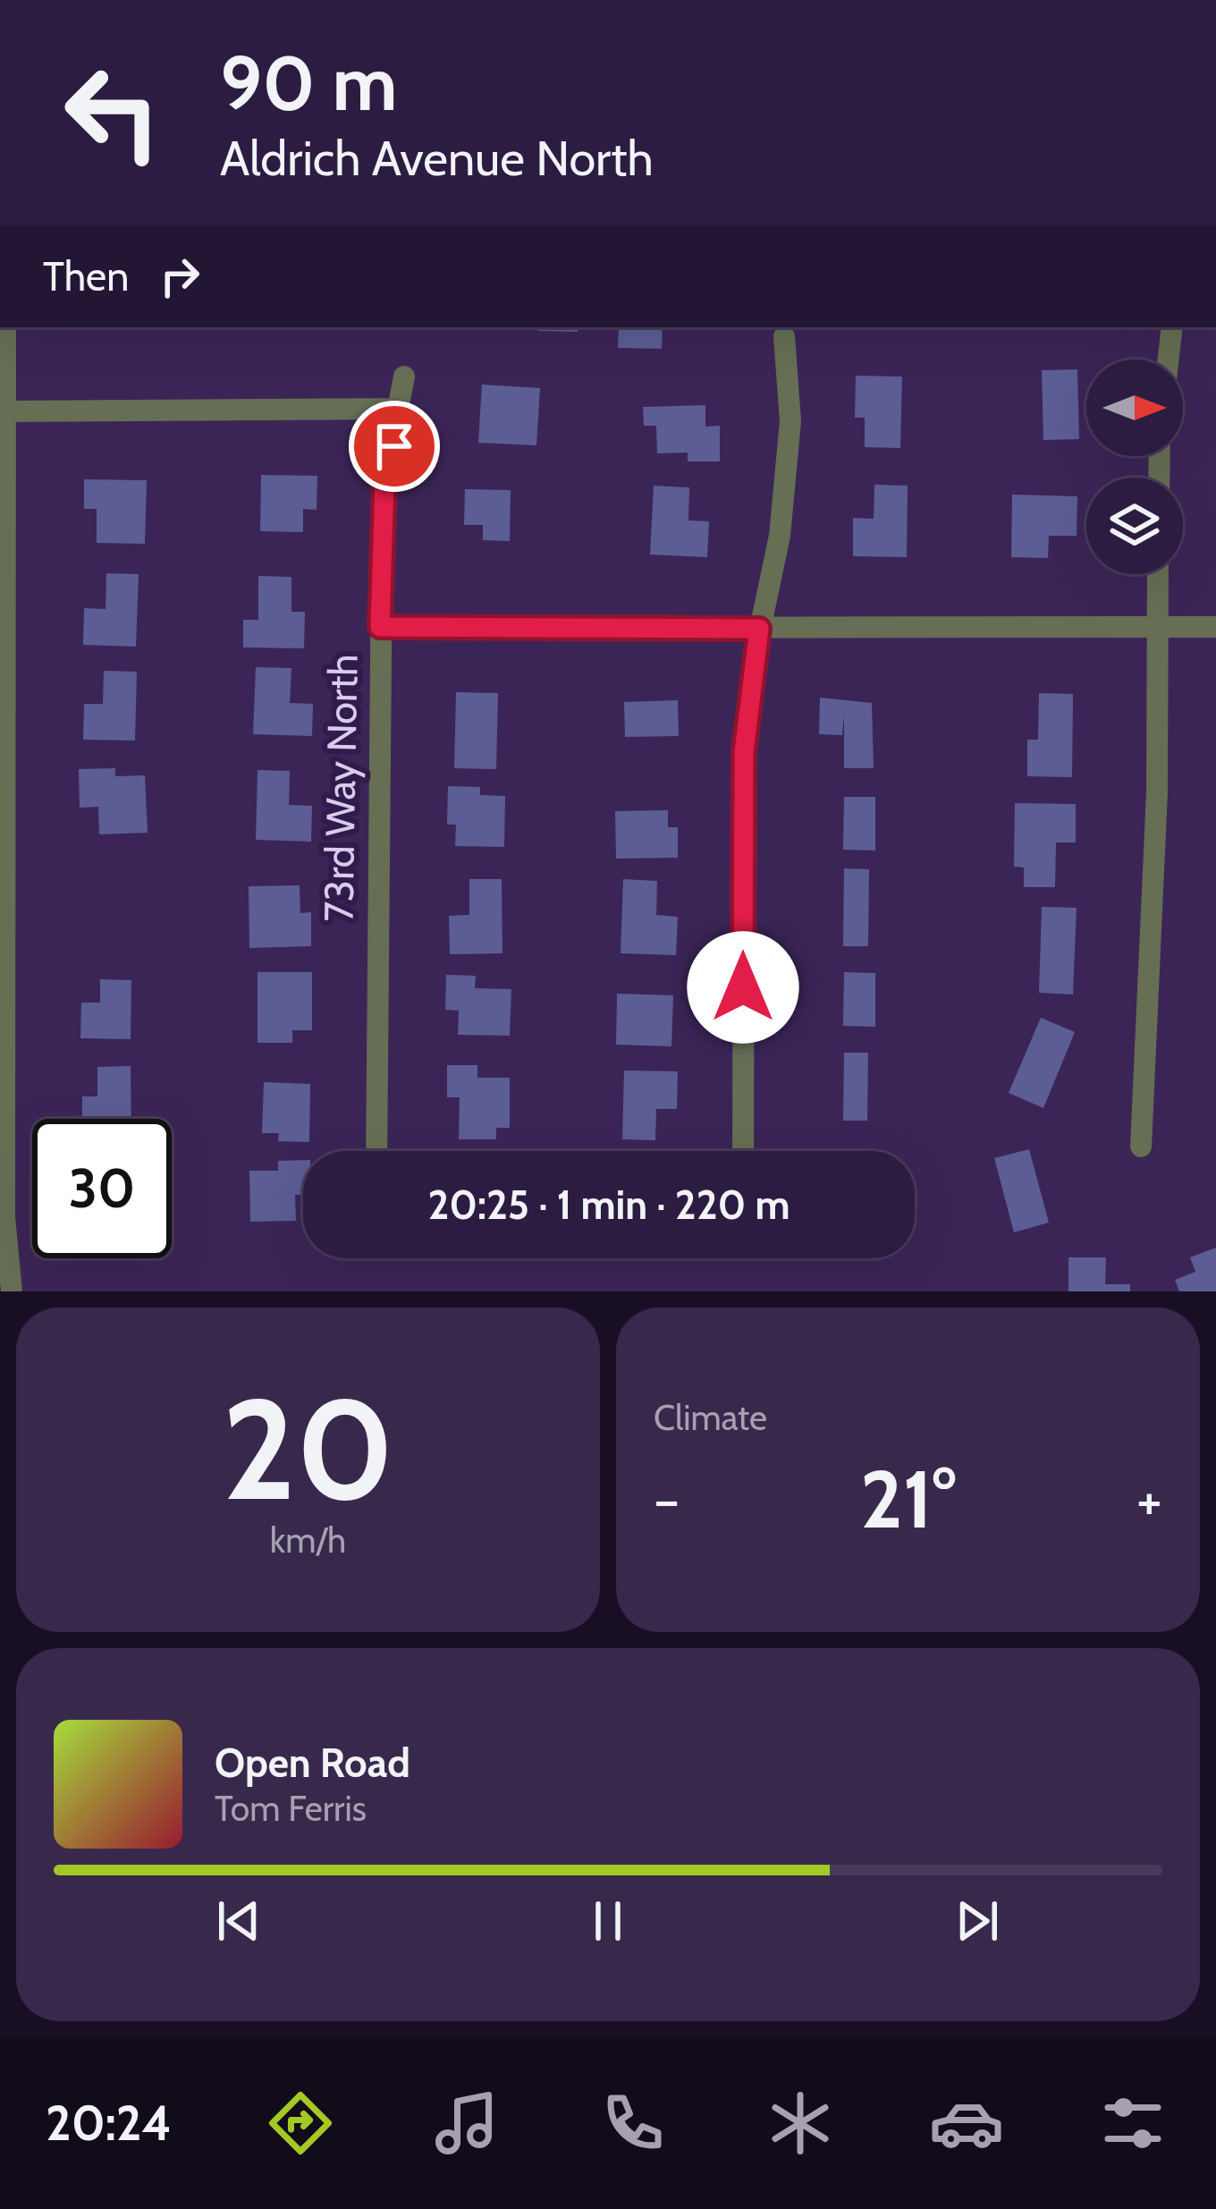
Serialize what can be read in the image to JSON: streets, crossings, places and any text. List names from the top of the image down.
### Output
{
  "streets": {
    "street": ["73rd Way North"]
  },
  "north": "right",
  "page": {
    "turn": ["90 m", "Aldrich Avenue North"],
    "then": "Then",
    "limit": "30",
    "trip": "20:25 · 1 min · 220 m",
    "tile": [
      ["20", "km/h"],
      "Climate"
    ],
    "heat": ["−", "21°", "+"],
    "song": ["Open Road", "Tom Ferris"],
    "tabs": "20:24"
  }
}
